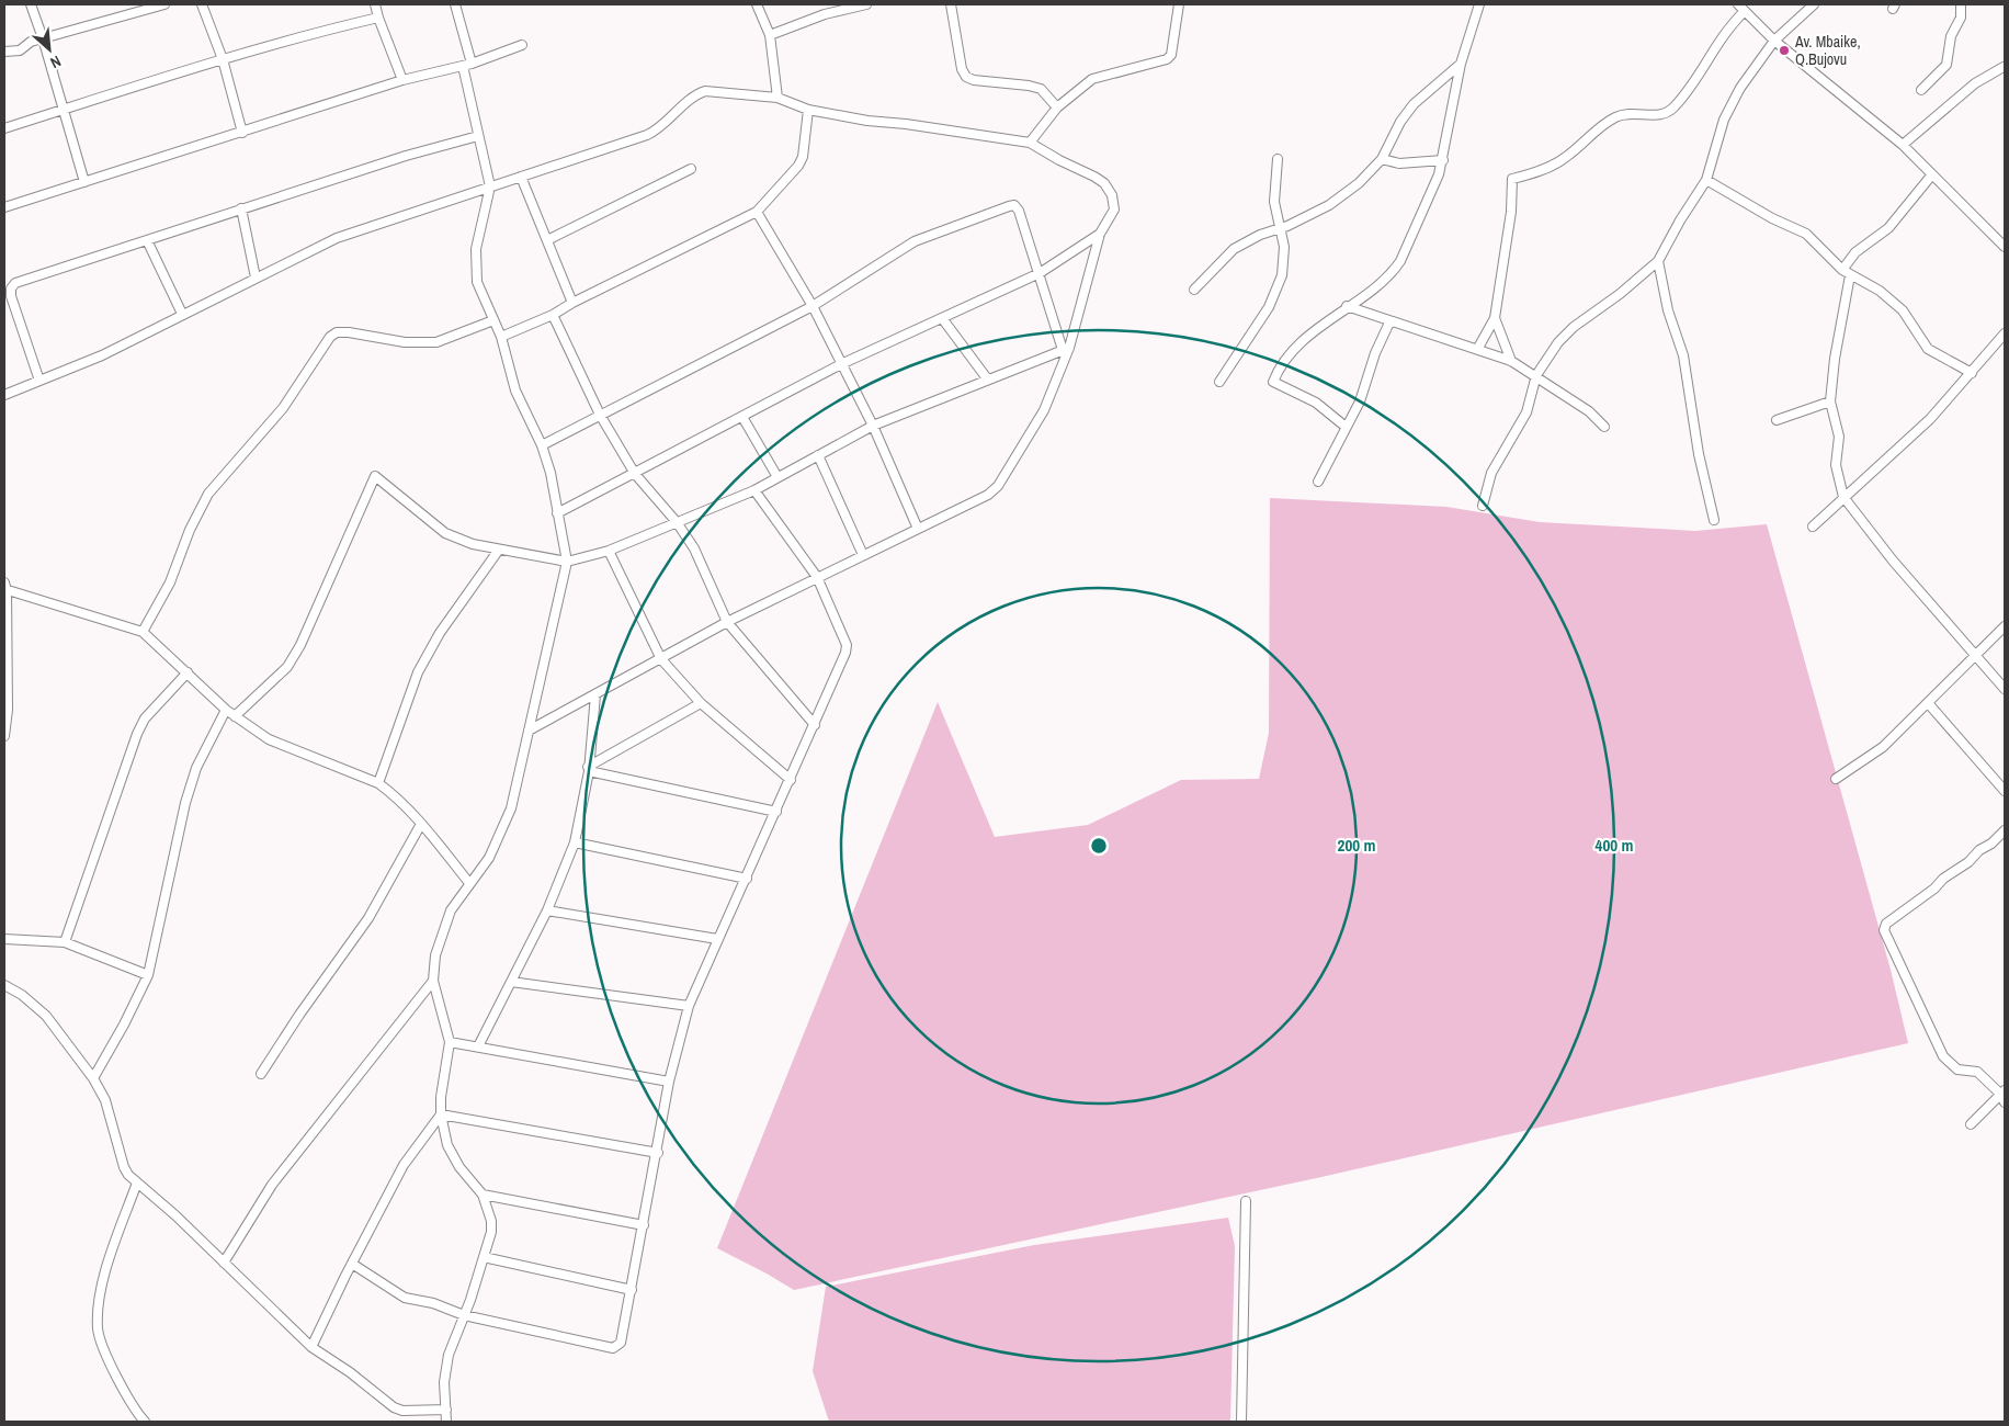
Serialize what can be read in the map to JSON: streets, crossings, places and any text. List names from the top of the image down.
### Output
{
  "places": ["Av. Mbaike, Q.Bujovu"],
  "north": "bottom right",
  "rings": ["200 m", "400 m"]
}
